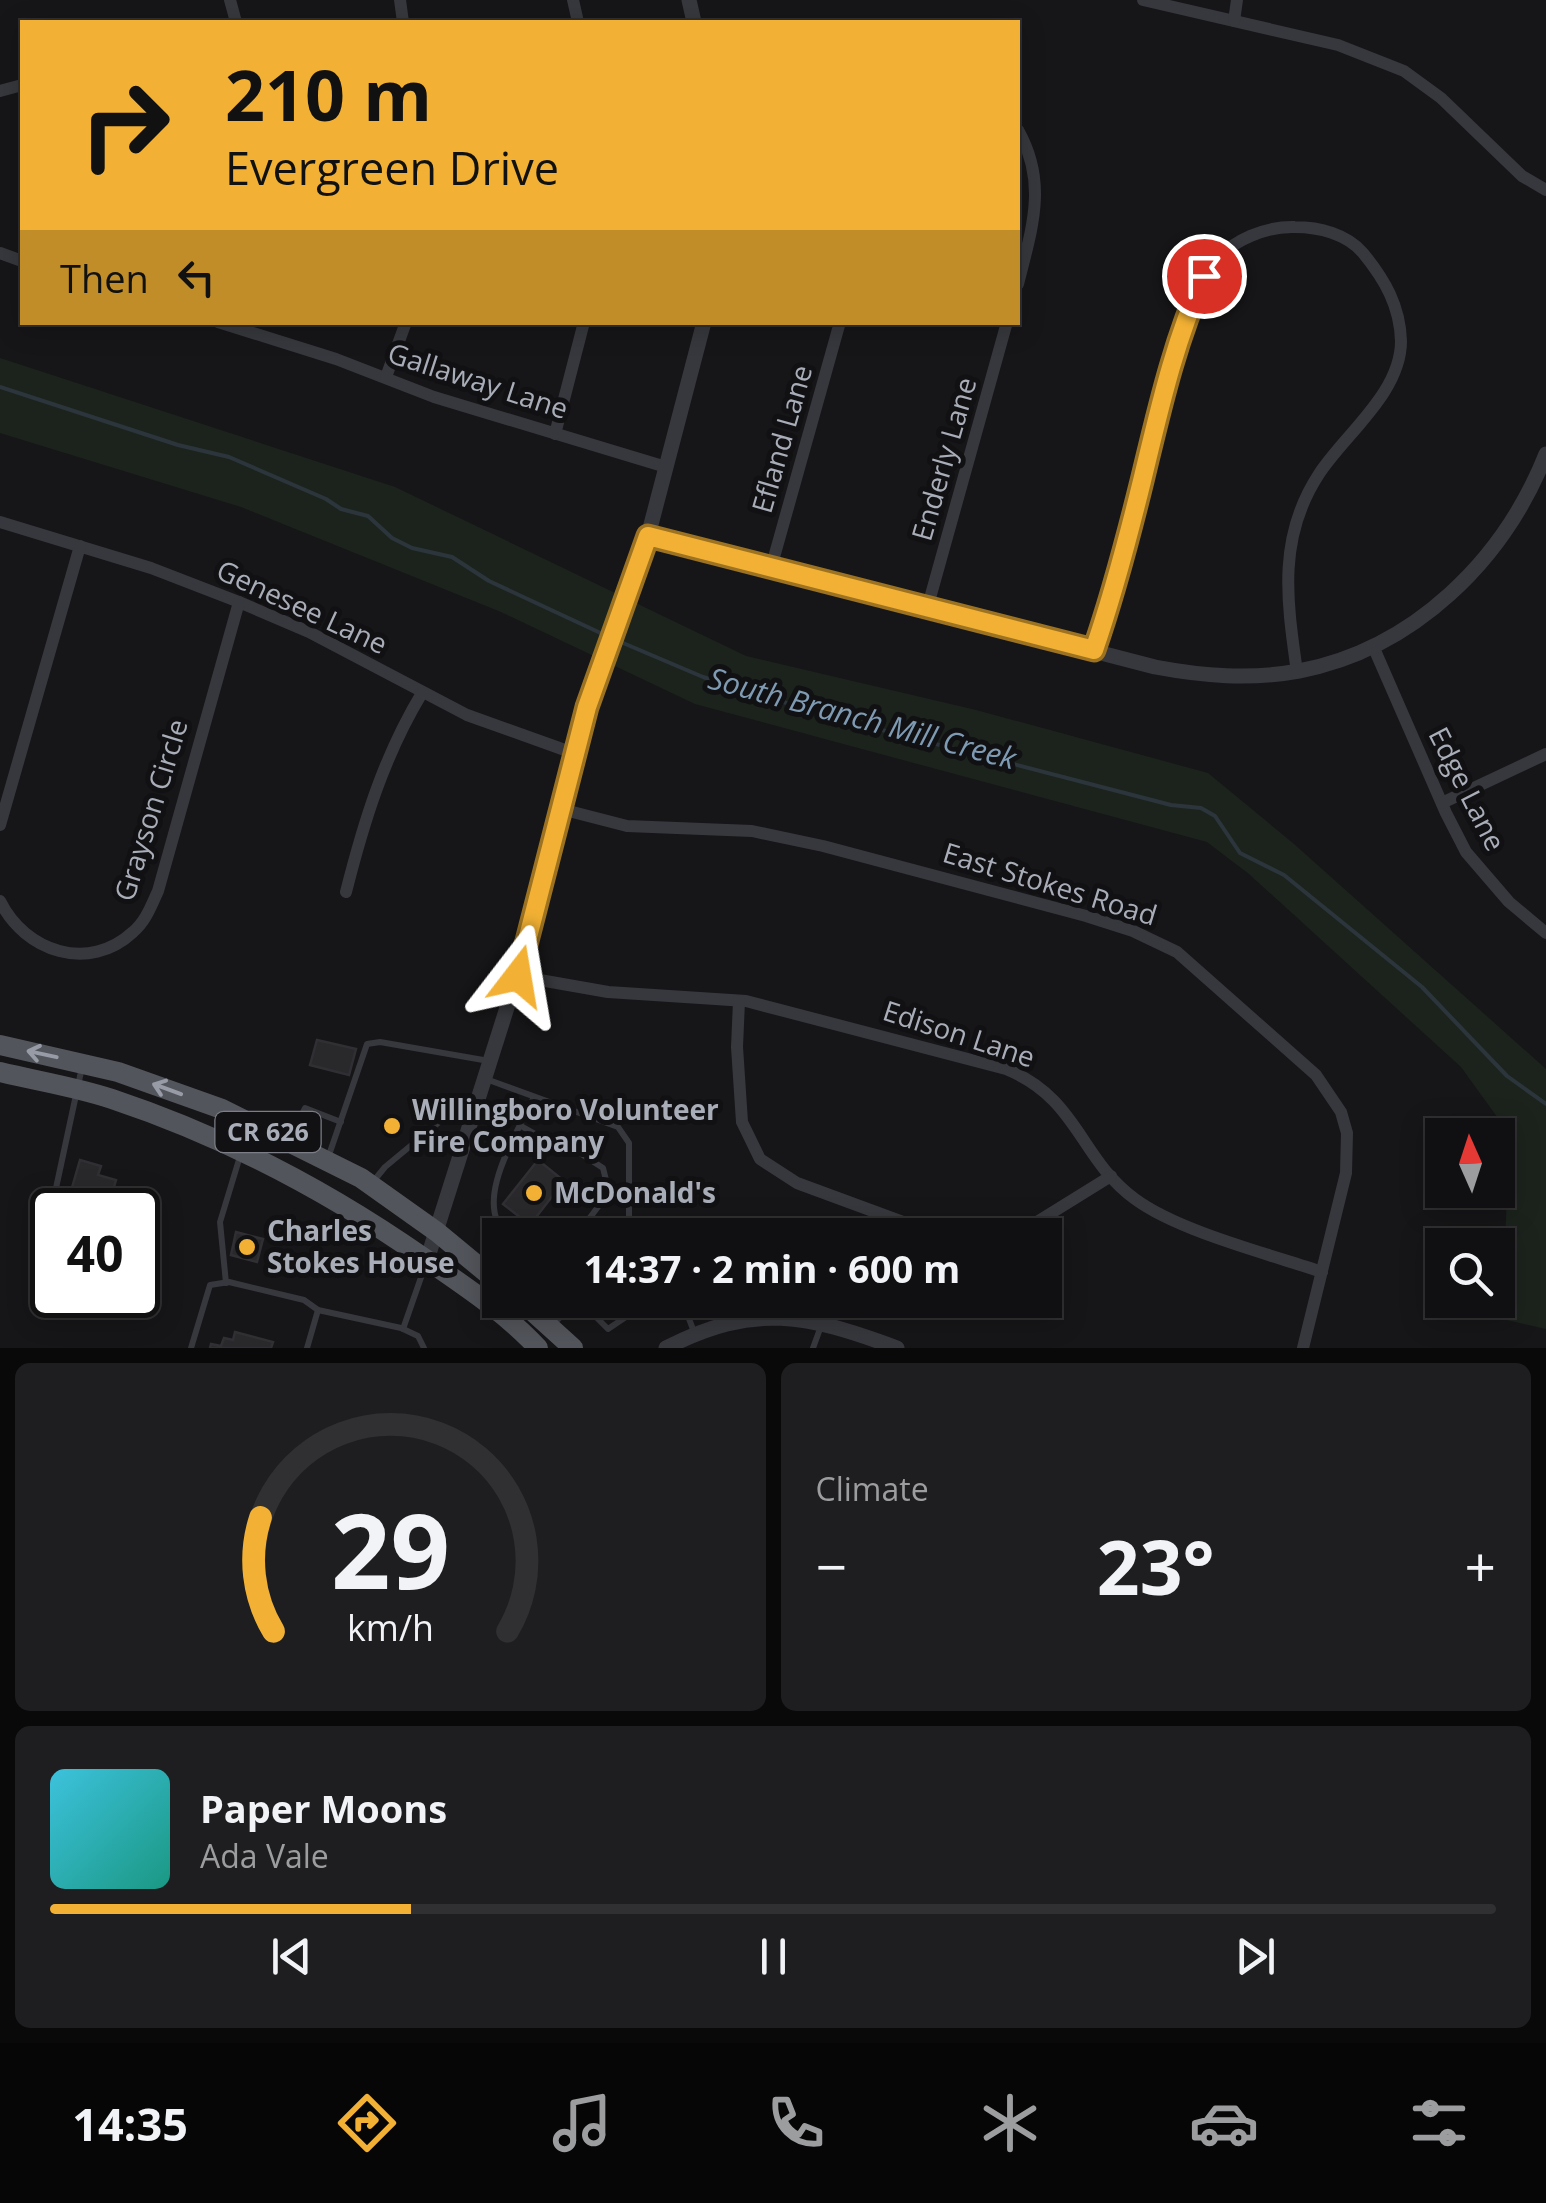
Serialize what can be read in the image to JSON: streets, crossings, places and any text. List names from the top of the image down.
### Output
{
  "streets": {
    "main road": ["CR 626"],
    "street": [
      "Gallaway Lane",
      "Efland Lane",
      "Enderly Lane",
      "Genesee Lane",
      "Edge Lane",
      "Grayson Circle",
      "East Stokes Road",
      "Edison Lane"
    ]
  },
  "crossings": [
    ["Genesee Lane", "Grayson Circle"],
    ["East Stokes Road", "Edison Lane"]
  ],
  "water": ["South Branch Mill Creek"],
  "places": ["Willingboro Volunteer Fire Company", "McDonald's", "Charles Stokes House"],
  "north": "top",
  "page": {
    "turn": ["210 m", "Evergreen Drive"],
    "then": "Then",
    "limit": "40",
    "trip": "14:37 · 2 min · 600 m",
    "tile": "Climate",
    "heat": ["−", "23°", "+"],
    "song": ["Paper Moons", "Ada Vale"],
    "tabs": "14:35",
    "gauge": ["29", "km/h"]
  }
}
